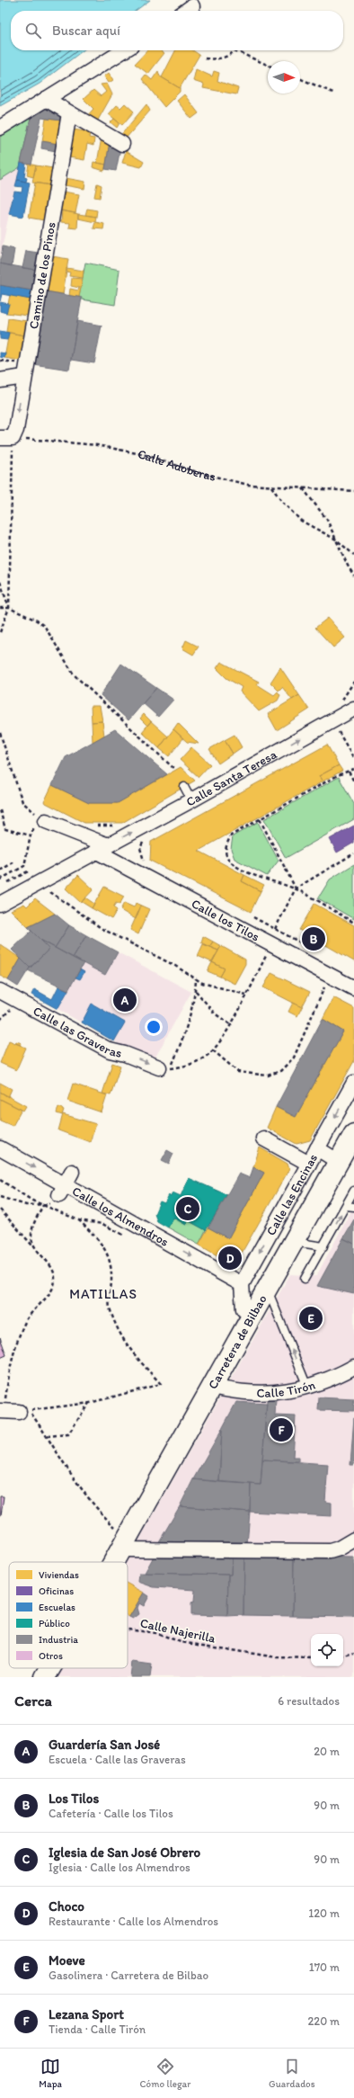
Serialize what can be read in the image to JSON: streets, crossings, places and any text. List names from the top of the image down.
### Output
{
  "streets": {
    "main road": ["Carretera de Bilbao"],
    "street": [
      "Camino de los Pinos",
      "Calle Santa Teresa",
      "Calle los Tilos",
      "Calle las Graveras",
      "Calle las Encinas",
      "Calle los Almendros",
      "Calle Tirón"
    ],
    "path": ["Calle Adoberas", "Calle Najerilla"]
  },
  "crossings": [
    ["Camino de los Pinos", "Calle Adoberas"],
    ["Calle Santa Teresa", "Calle los Tilos"],
    ["Calle las Encinas", "Calle los Almendros"],
    ["Carretera de Bilbao", "Calle Tirón"]
  ],
  "one_way": [
    "Calle Santa Teresa",
    "Calle las Graveras",
    "Calle las Encinas",
    "Calle los Almendros"
  ],
  "districts": ["MATILLAS"],
  "legend": [
    "Viviendas",
    "Oficinas",
    "Escuelas",
    "Público",
    "Industria",
    "Otros"
  ],
  "north": "right",
  "page": {
    "search": "Buscar aquí",
    "pins": [
      "B",
      "A",
      "C",
      "D",
      "E",
      "F"
    ],
    "heading": ["Cerca", "6 resultados"],
    "list": [
      {
        "mark": "A",
        "name": "Guardería San José",
        "note": "Escuela · Calle las Graveras",
        "value": "20 m"
      },
      {
        "mark": "B",
        "name": "Los Tilos",
        "note": "Cafetería · Calle los Tilos",
        "value": "90 m"
      },
      {
        "mark": "C",
        "name": "Iglesia de San José Obrero",
        "note": "Iglesia · Calle los Almendros",
        "value": "90 m"
      },
      {
        "mark": "D",
        "name": "Choco",
        "note": "Restaurante · Calle los Almendros",
        "value": "120 m"
      },
      {
        "mark": "E",
        "name": "Moeve",
        "note": "Gasolinera · Carretera de Bilbao",
        "value": "170 m"
      },
      {
        "mark": "F",
        "name": "Lezana Sport",
        "note": "Tienda · Calle Tirón",
        "value": "220 m"
      }
    ],
    "nav": ["Mapa", "Cómo llegar", "Guardados"]
  }
}
